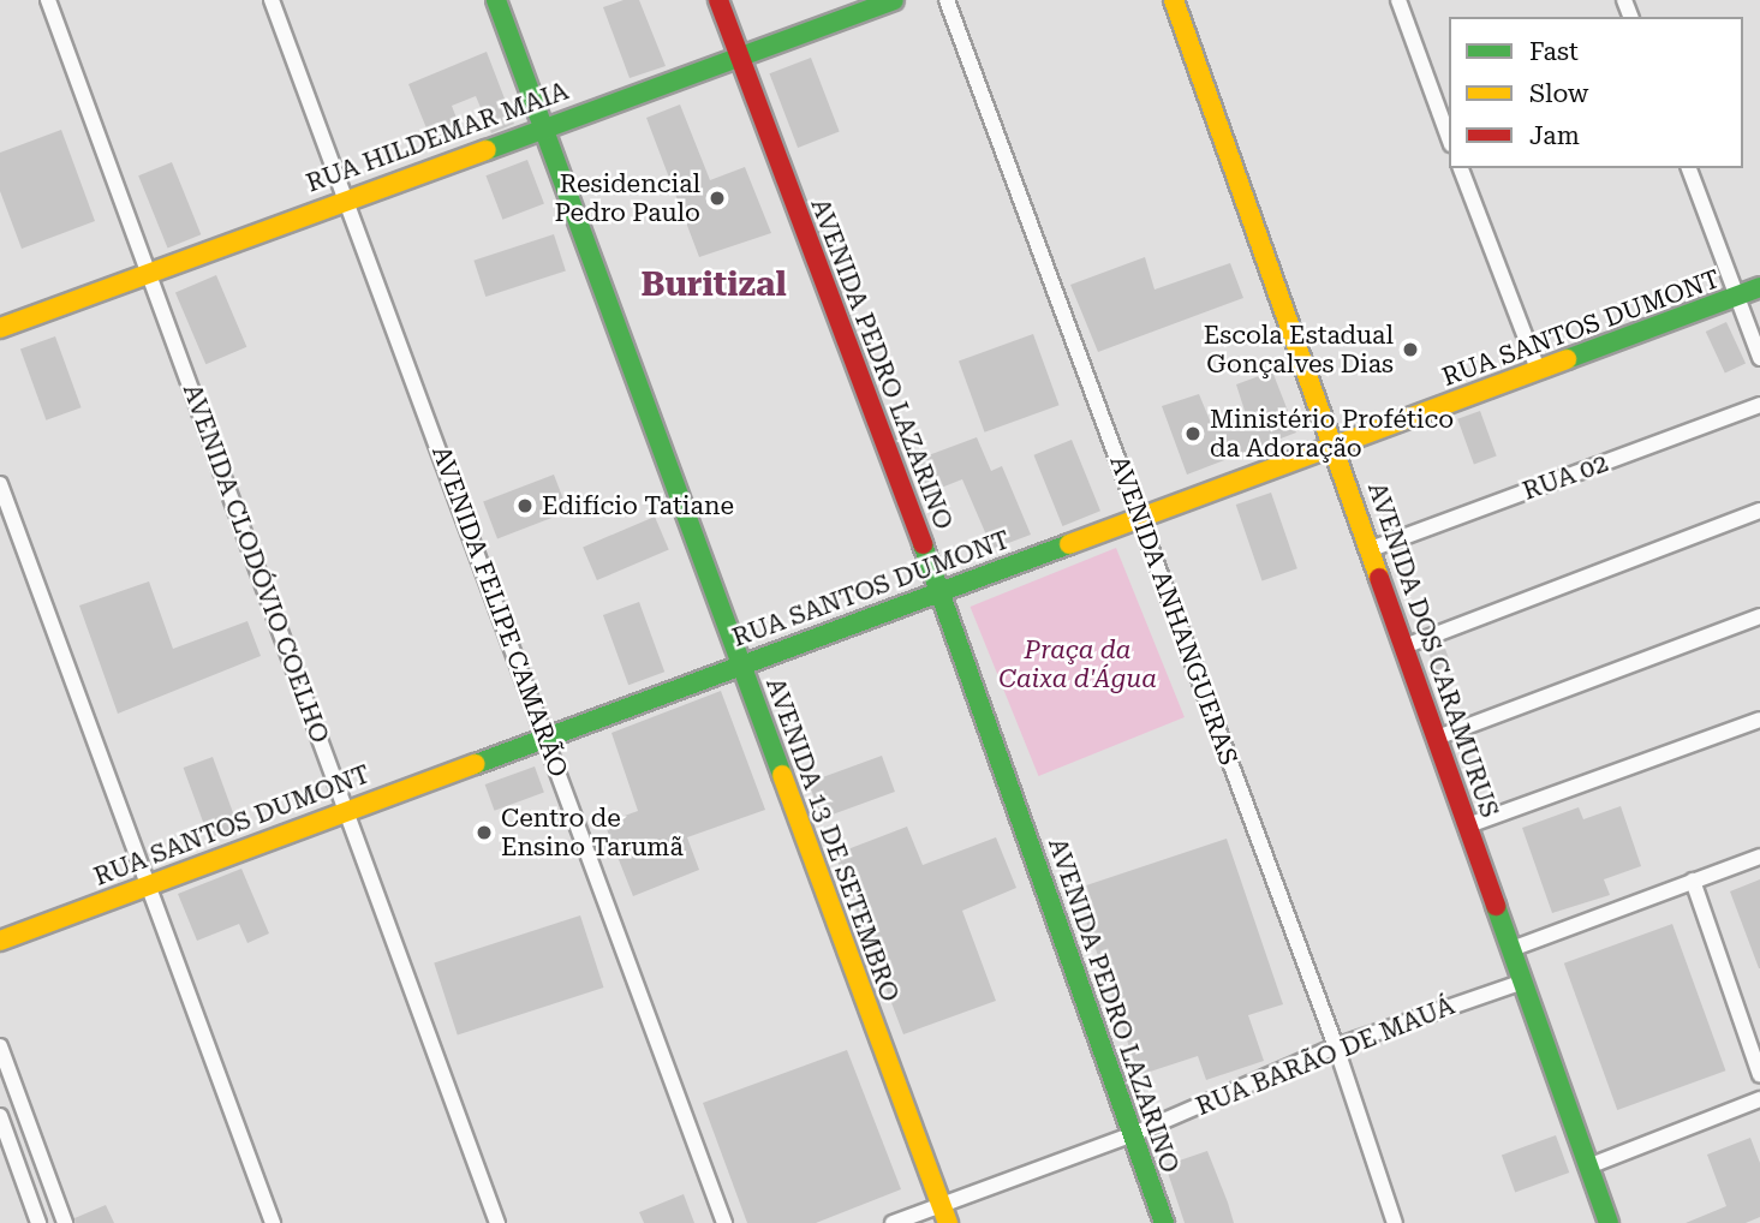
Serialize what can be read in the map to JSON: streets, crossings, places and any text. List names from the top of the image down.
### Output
{
  "streets": {
    "main road": [
      "RUA HILDEMAR MAIA",
      "RUA SANTOS DUMONT",
      "AVENIDA PEDRO LAZARINO",
      "AVENIDA DOS CARAMURUS",
      "AVENIDA 13 DE SETEMBRO"
    ],
    "street": [
      "RUA 02",
      "AVENIDA CLODÓVIO COELHO",
      "AVENIDA ANHANGUERAS",
      "AVENIDA FELIPE CAMARÃO",
      "RUA BARÃO DE MAUÁ"
    ]
  },
  "crossings": [
    ["RUA HILDEMAR MAIA", "AVENIDA PEDRO LAZARINO"],
    ["RUA HILDEMAR MAIA", "AVENIDA CLODÓVIO COELHO"],
    ["RUA HILDEMAR MAIA", "AVENIDA FELIPE CAMARÃO"],
    ["RUA HILDEMAR MAIA", "AVENIDA 13 DE SETEMBRO"],
    ["RUA SANTOS DUMONT", "AVENIDA PEDRO LAZARINO"],
    ["RUA SANTOS DUMONT", "AVENIDA CLODÓVIO COELHO"],
    ["RUA SANTOS DUMONT", "AVENIDA ANHANGUERAS"],
    ["RUA SANTOS DUMONT", "AVENIDA FELIPE CAMARÃO"],
    ["RUA SANTOS DUMONT", "AVENIDA DOS CARAMURUS"],
    ["RUA SANTOS DUMONT", "AVENIDA 13 DE SETEMBRO"],
    ["AVENIDA PEDRO LAZARINO", "RUA BARÃO DE MAUÁ"],
    ["RUA 02", "AVENIDA DOS CARAMURUS"],
    ["AVENIDA ANHANGUERAS", "RUA BARÃO DE MAUÁ"],
    ["AVENIDA DOS CARAMURUS", "RUA BARÃO DE MAUÁ"],
    ["AVENIDA 13 DE SETEMBRO", "RUA BARÃO DE MAUÁ"]
  ],
  "districts": ["Buritizal"],
  "parks": ["Praça da Caixa d'Água"],
  "places": [
    "Residencial Pedro Paulo",
    "Escola Estadual Gonçalves Dias",
    "Ministério Profético da Adoração",
    "Edifício Tatiane",
    "Centro de Ensino Tarumã"
  ],
  "legend": ["Fast", "Slow", "Jam"]
}
